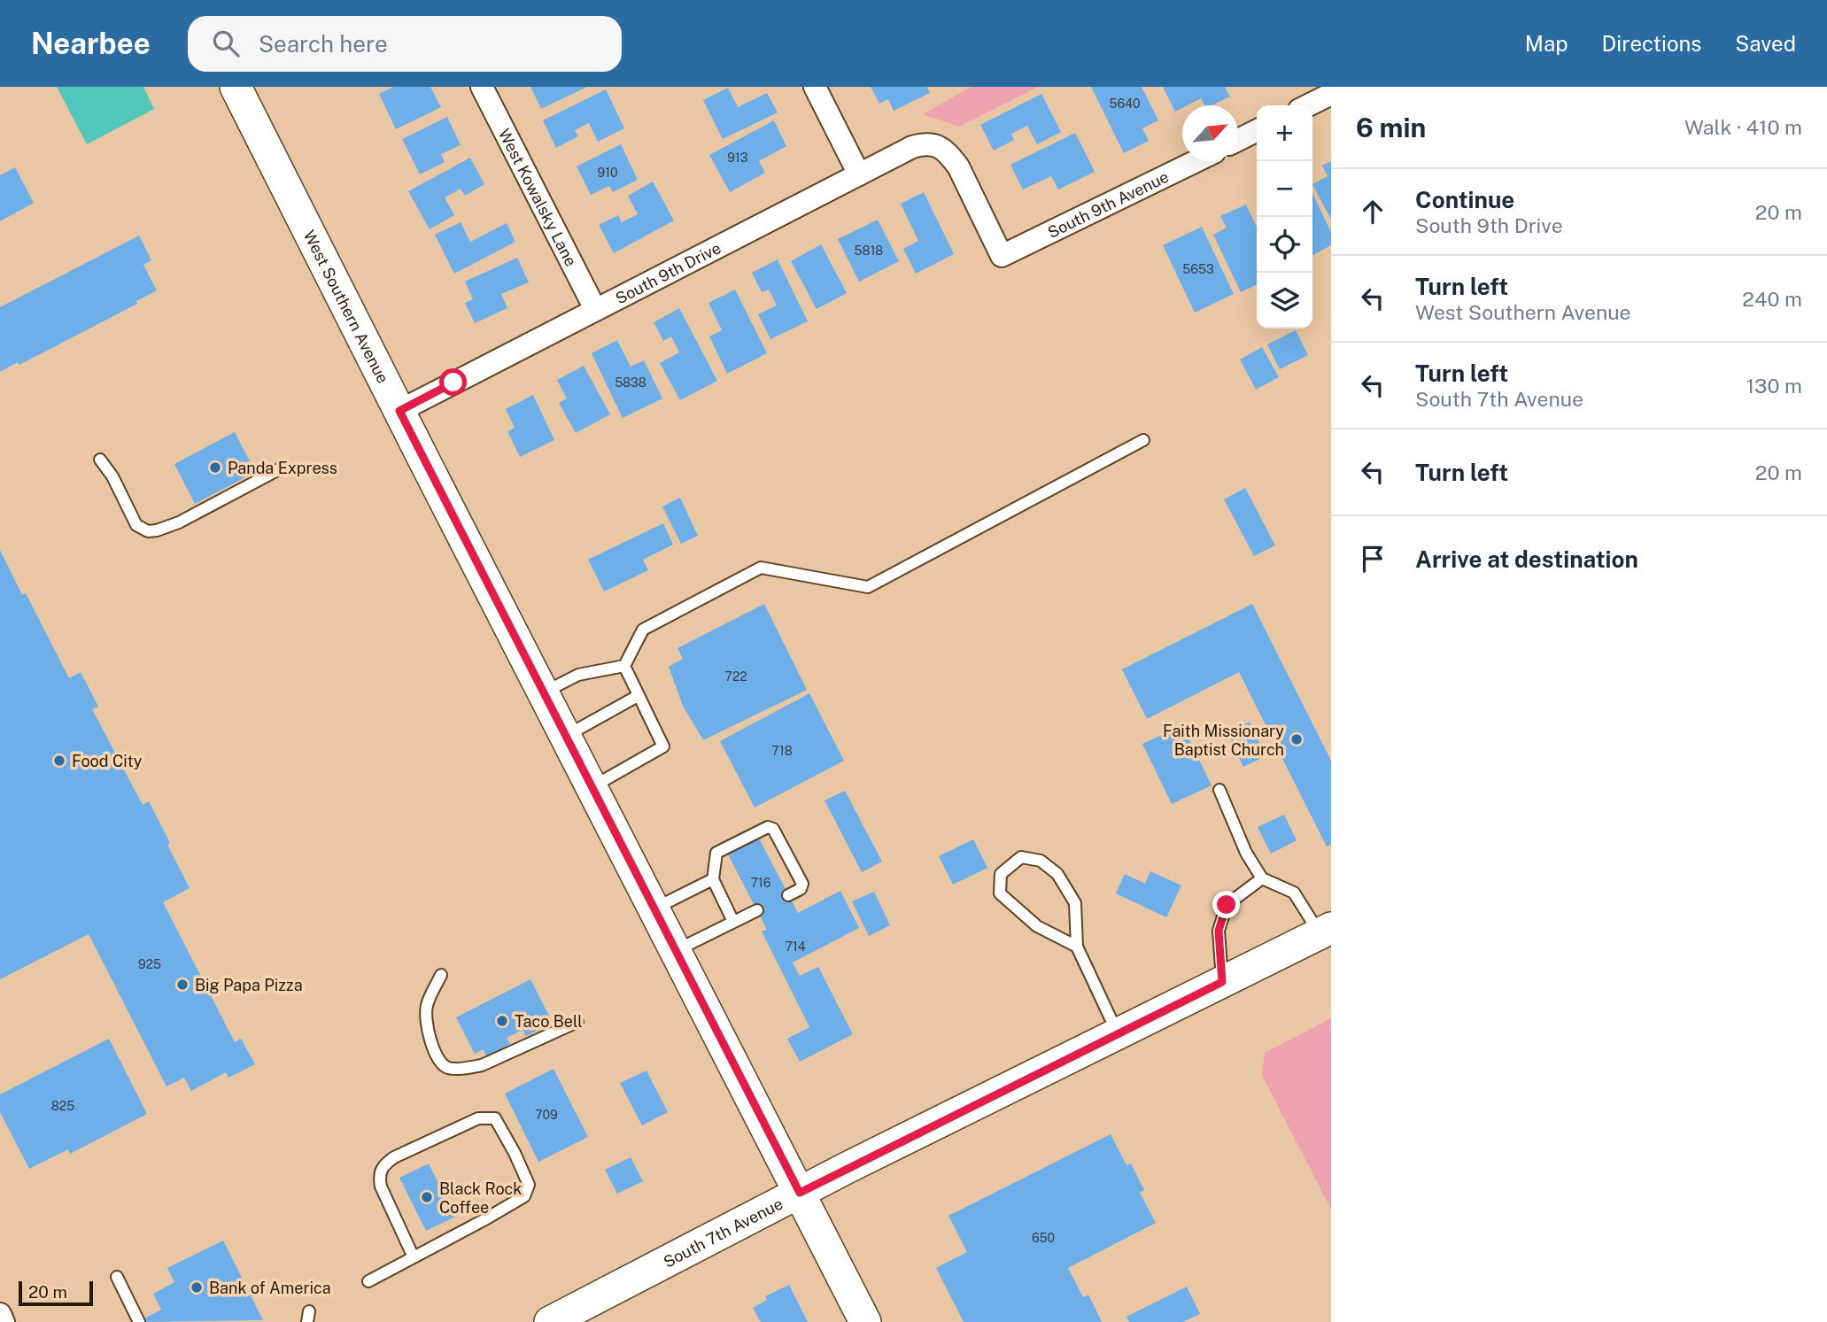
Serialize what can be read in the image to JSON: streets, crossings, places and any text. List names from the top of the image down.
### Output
{
  "streets": {
    "main road": ["West Southern Avenue", "South 7th Avenue"],
    "street": ["West Kowalsky Lane", "South 9th Avenue", "South 9th Drive"]
  },
  "crossings": [
    ["West Kowalsky Lane", "South 9th Drive"],
    ["South 9th Avenue", "South 9th Drive"],
    ["South 9th Drive", "West Southern Avenue"],
    ["West Southern Avenue", "South 7th Avenue"]
  ],
  "places": [
    "Panda Express",
    "Faith Missionary Baptist Church",
    "Food City",
    "Big Papa Pizza",
    "Taco Bell",
    "Black Rock Coffee",
    "Bank of America"
  ],
  "house_numbers": [
    "5640",
    "913",
    "910",
    "5818",
    "5653",
    "5838",
    "722",
    "718",
    "716",
    "714",
    "925",
    "825",
    "709",
    "650"
  ],
  "scale_bar": "20 m",
  "north": "top right",
  "page": {
    "header": "Nearbee",
    "search": "Search here",
    "nav": ["Map", "Directions", "Saved"],
    "heading": ["6 min", "Walk · 410 m"],
    "map_buttons": ["+", "−"],
    "list": [
      ["Continue", "South 9th Drive", "20 m"],
      ["Turn left", "West Southern Avenue", "240 m"],
      ["Turn left", "South 7th Avenue", "130 m"],
      ["Turn left", "20 m"],
      "Arrive at destination"
    ],
    "scale": "20 m"
  }
}
